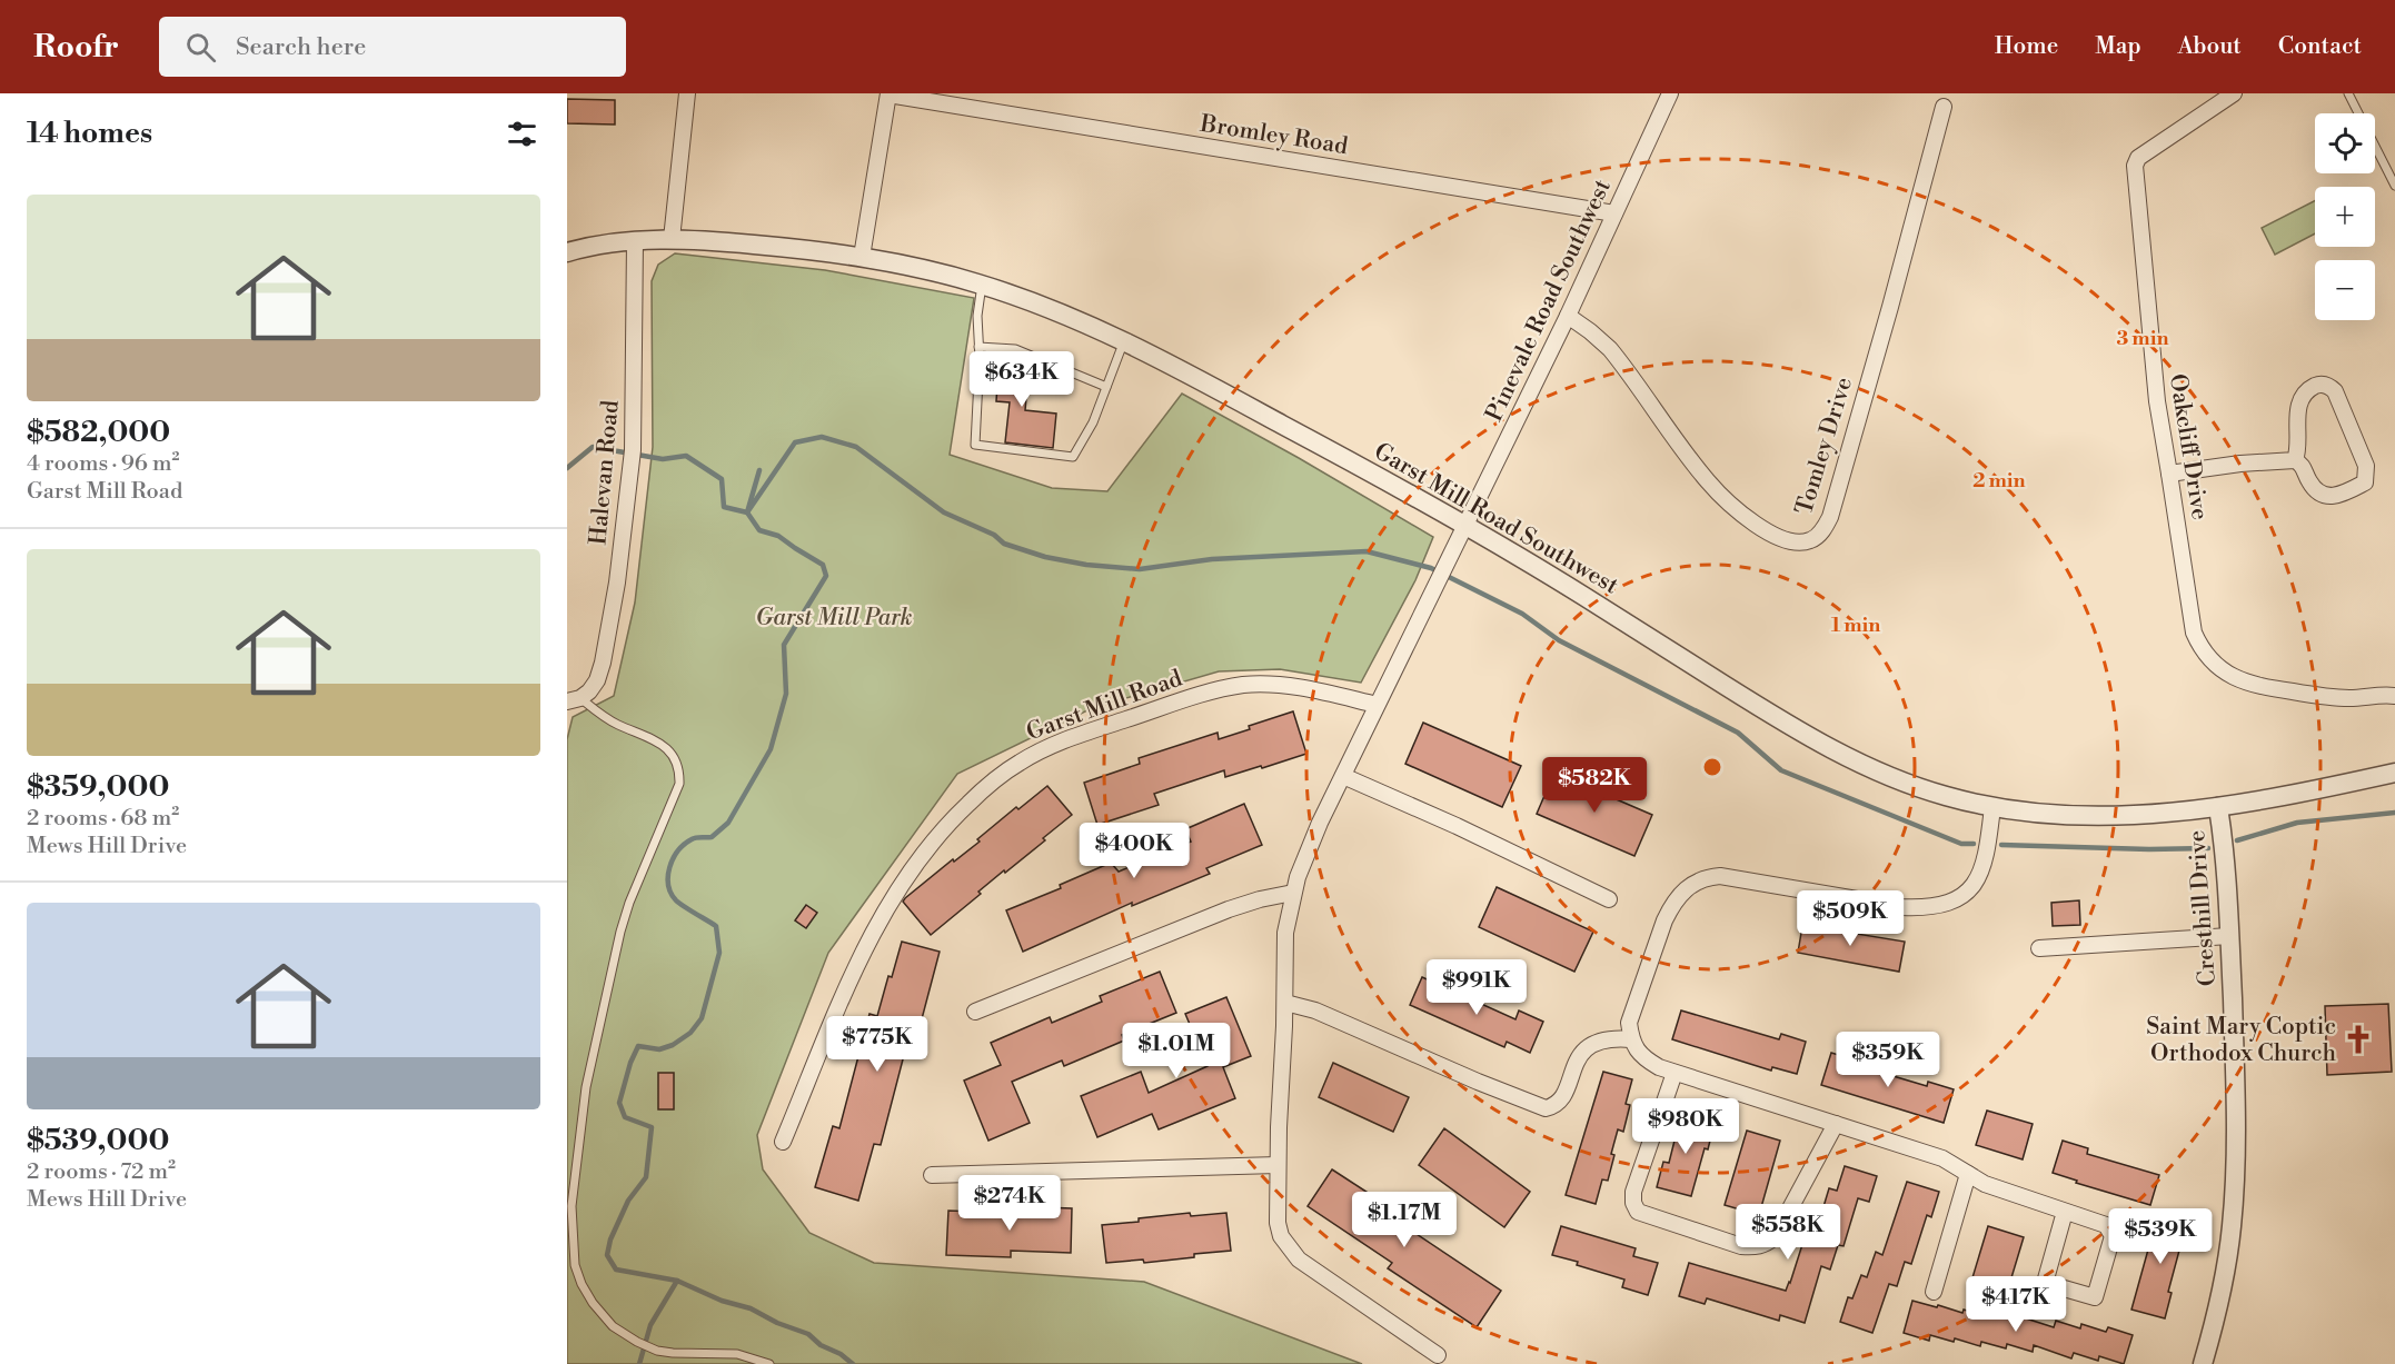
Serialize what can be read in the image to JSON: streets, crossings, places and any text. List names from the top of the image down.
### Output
{
  "streets": {
    "street": [
      "Bromley Road",
      "Pinevale Road Southwest",
      "Tomley Drive",
      "Oakcliff Drive",
      "Halevan Road",
      "Garst Mill Road Southwest",
      "Garst Mill Road",
      "Cresthill Drive"
    ]
  },
  "crossings": [
    ["Bromley Road", "Pinevale Road Southwest"],
    ["Pinevale Road Southwest", "Tomley Drive"],
    ["Pinevale Road Southwest", "Garst Mill Road Southwest"],
    ["Halevan Road", "Garst Mill Road Southwest"],
    ["Garst Mill Road Southwest", "Cresthill Drive"]
  ],
  "parks": ["Garst Mill Park"],
  "places": {
    "church": ["Saint Mary Coptic Orthodox Church"]
  },
  "page": {
    "header": "Roofr",
    "search": "Search here",
    "nav": [
      "Home",
      "Map",
      "About",
      "Contact"
    ],
    "heading": "14 homes",
    "map_buttons": ["+", "−"],
    "list": [
      {
        "name": "$582,000",
        "note": "4 rooms · 96 m² · Garst Mill Road"
      },
      {
        "name": "$359,000",
        "note": "2 rooms · 68 m² · Mews Hill Drive"
      },
      {
        "name": "$539,000",
        "note": "2 rooms · 72 m² · Mews Hill Drive"
      }
    ],
    "price": [
      "$634K",
      "$582K",
      "$400K",
      "$509K",
      "$991K",
      "$775K",
      "$1.01M",
      "$359K",
      "$980K",
      "$274K",
      "$1.17M",
      "$558K",
      "$539K",
      "$417K"
    ]
  },
  "rings": ["3 min", "2 min", "1 min"]
}
